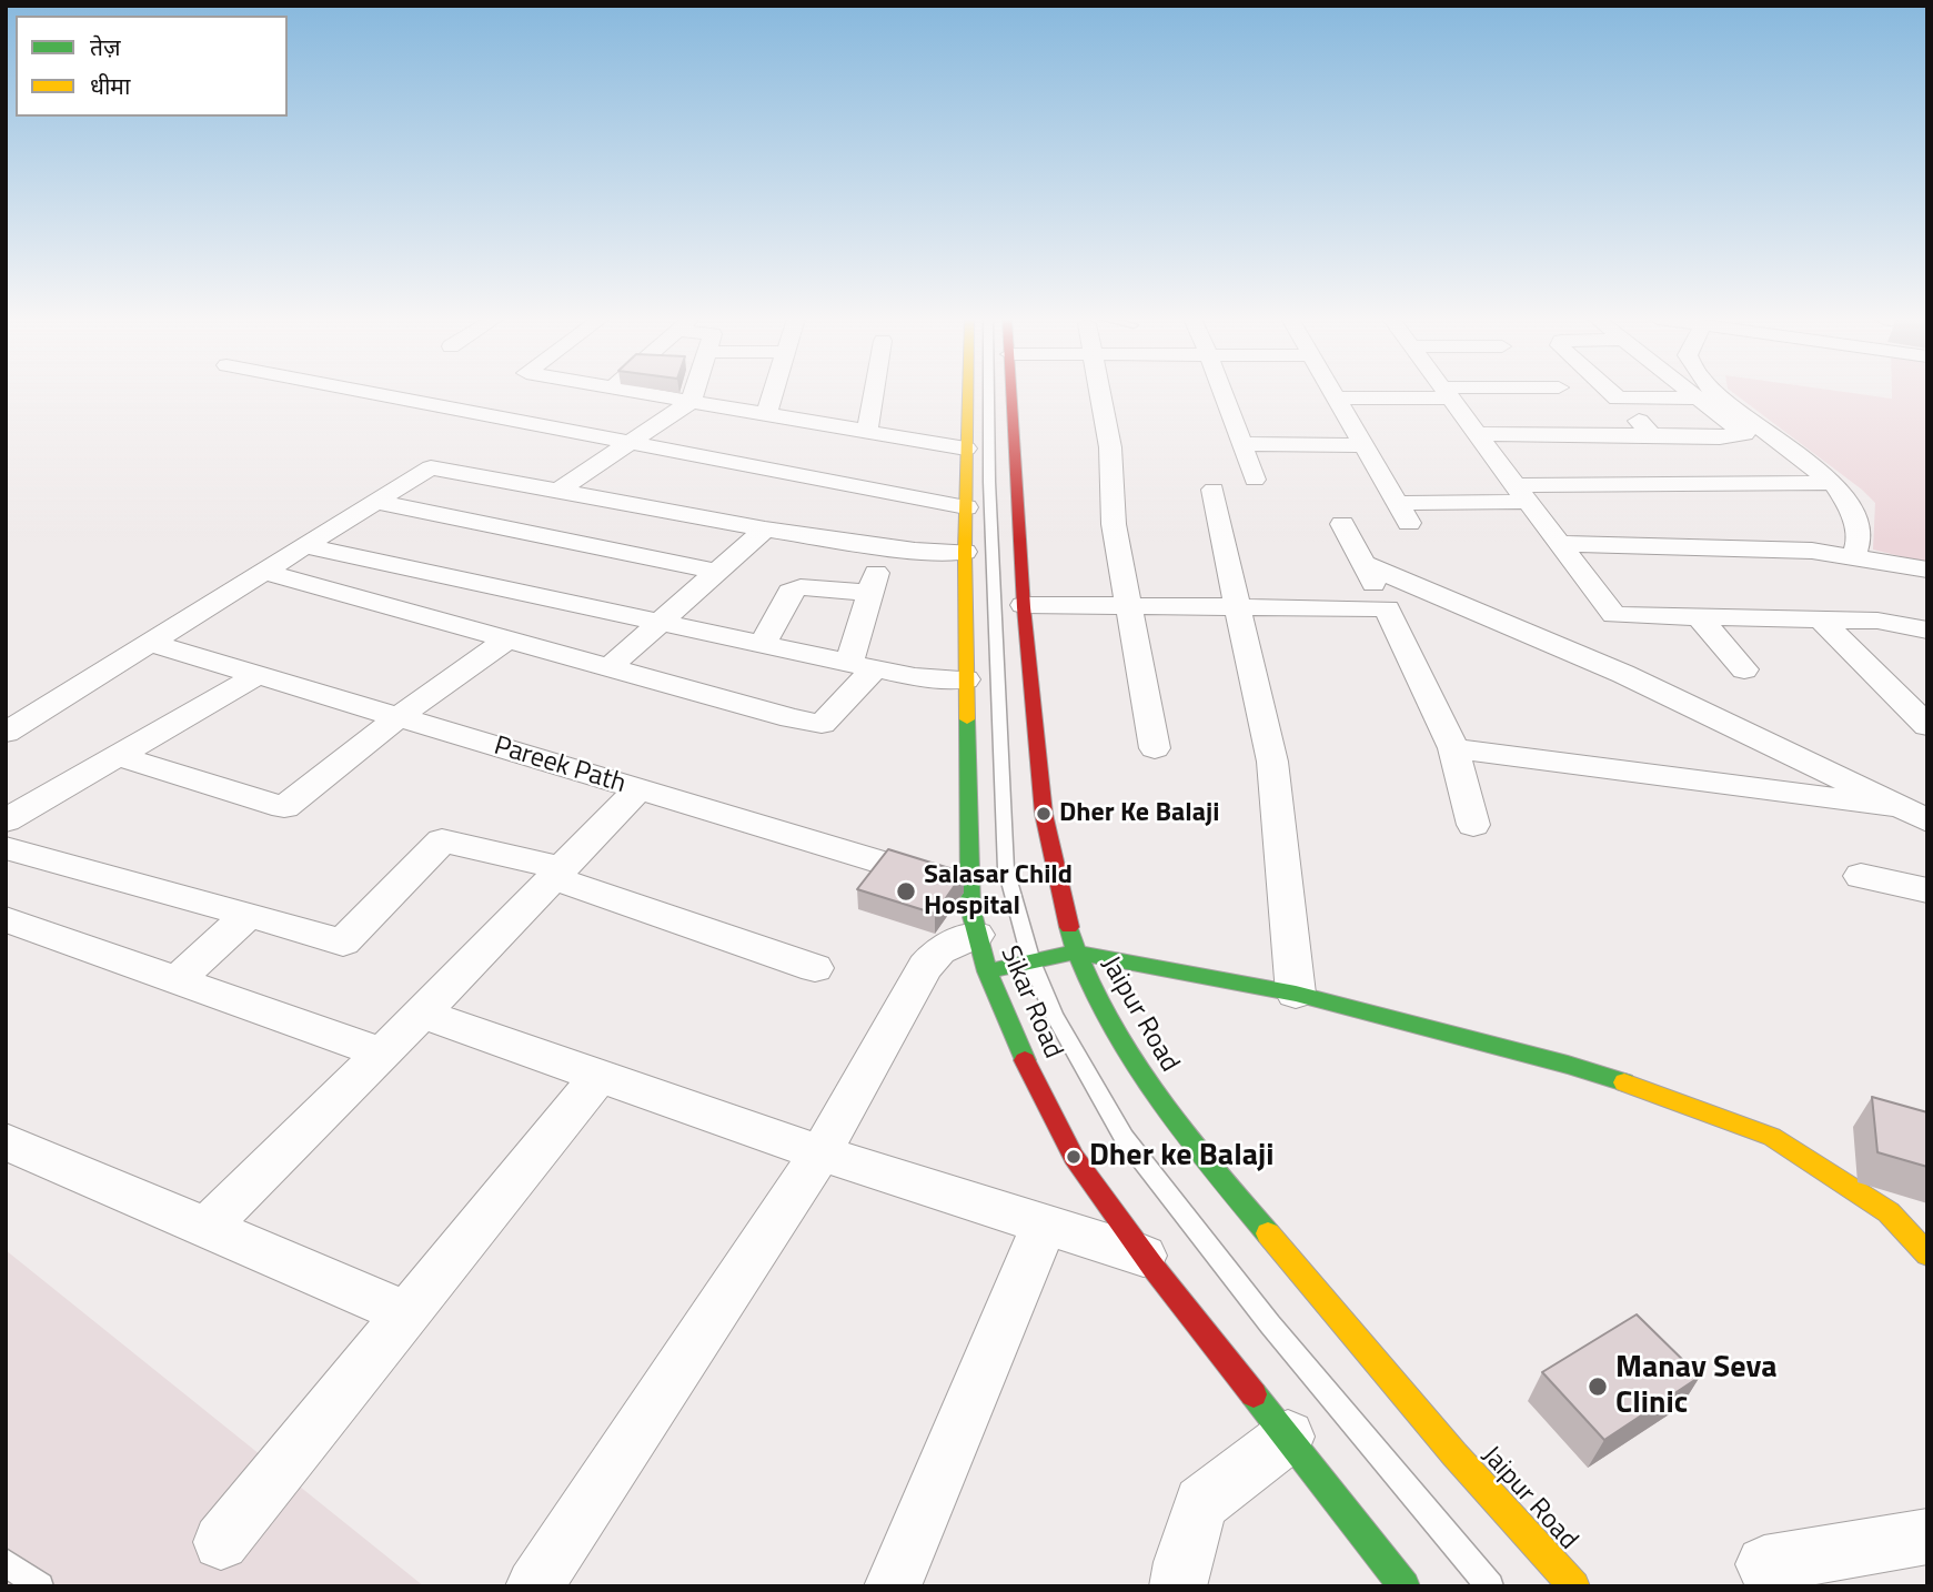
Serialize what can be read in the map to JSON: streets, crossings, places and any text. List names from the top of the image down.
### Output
{
  "streets": {
    "main road": ["Sikar Road", "Jaipur Road"],
    "street": ["Pareek Path"]
  },
  "crossings": [
    ["Pareek Path", "Sikar Road"]
  ],
  "places": [
    "Dher Ke Balaji",
    "Salasar Child Hospital",
    "Dher ke Balaji",
    "Manav Seva Clinic"
  ],
  "legend": ["तेज़", "धीमा"]
}
